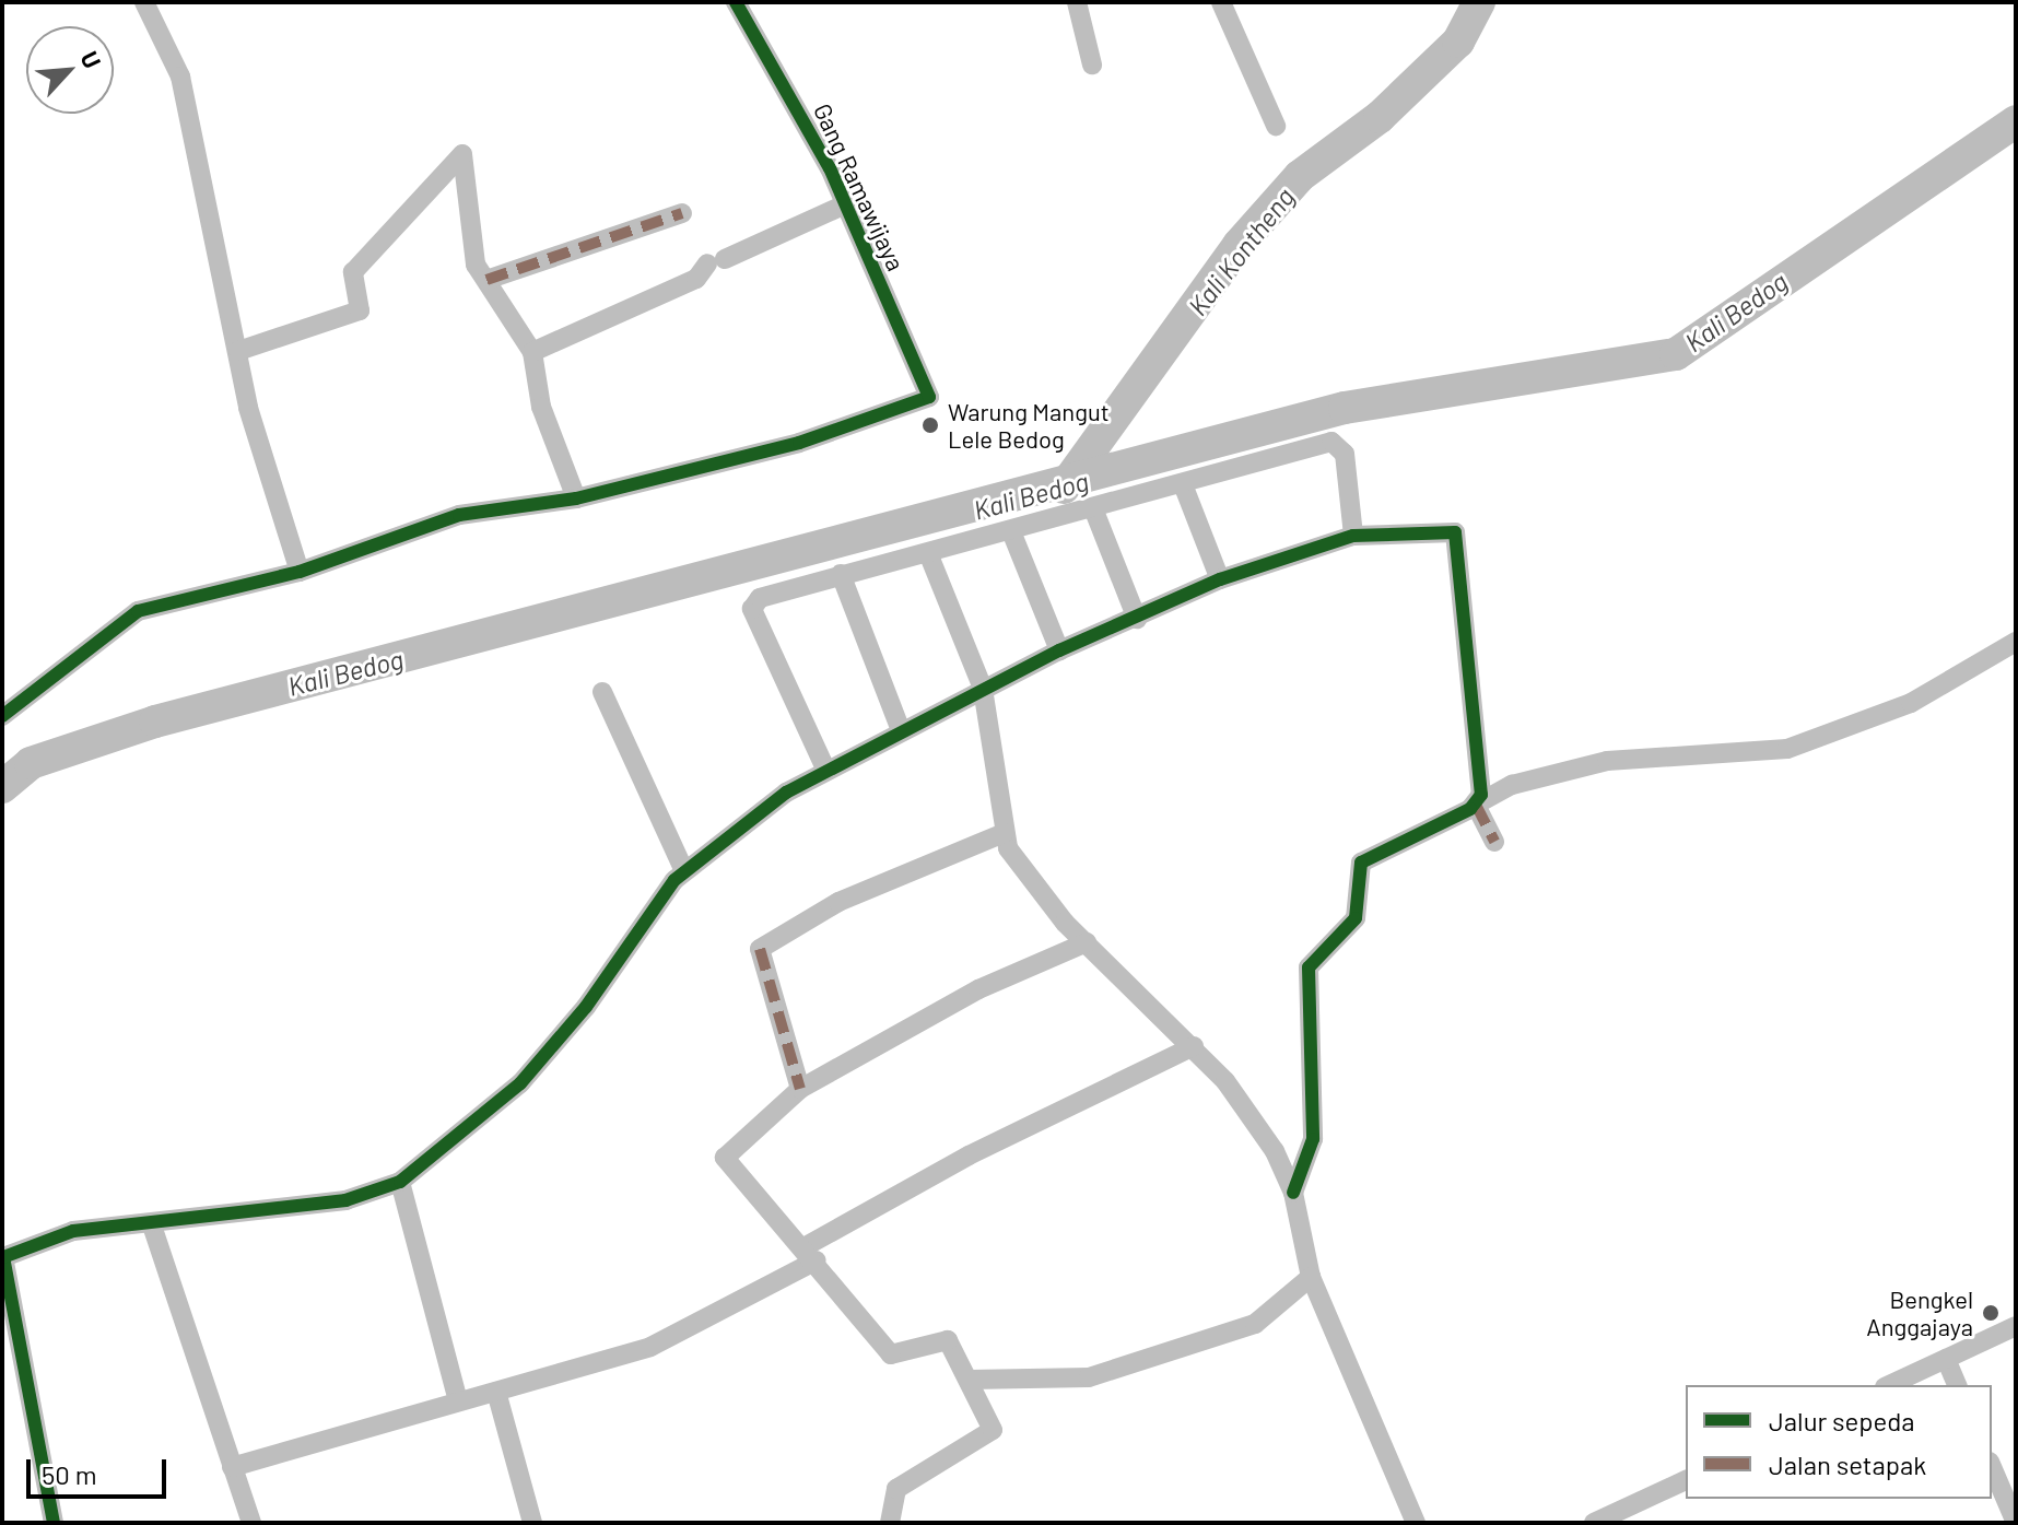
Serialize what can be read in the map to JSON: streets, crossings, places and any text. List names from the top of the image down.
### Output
{
  "streets": {
    "street": ["Gang Ramawijaya"]
  },
  "water": ["Kali Kontheng", "Kali Bedog"],
  "places": ["Warung Mangut Lele Bedog", "Bengkel Anggajaya"],
  "legend": ["Jalur sepeda", "Jalan setapak"],
  "scale_bar": "50 m",
  "north": "top right"
}
